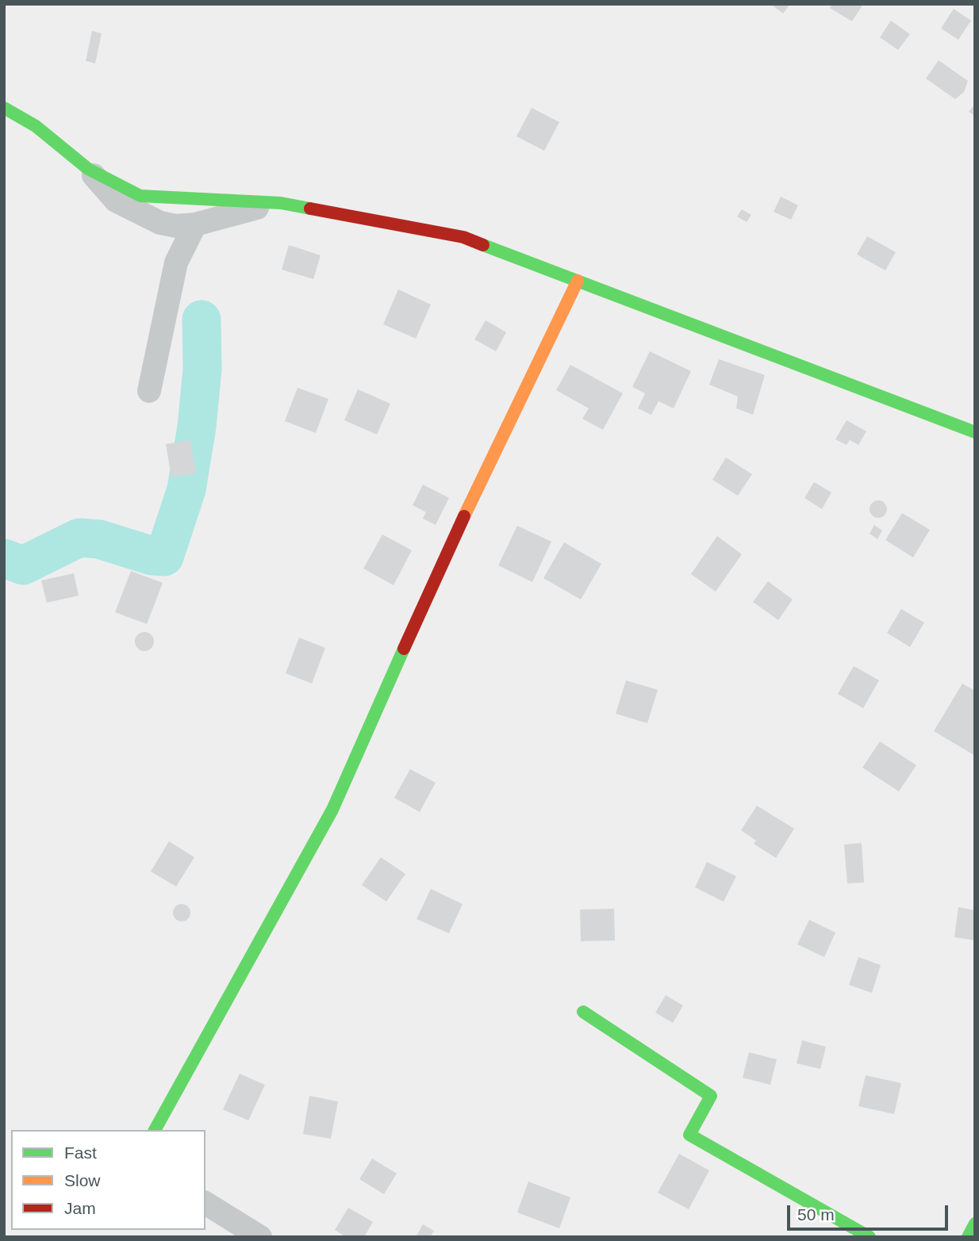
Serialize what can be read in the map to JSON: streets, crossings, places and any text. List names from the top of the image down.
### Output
{
  "legend": ["Fast", "Slow", "Jam"],
  "scale_bar": "50 m"
}
